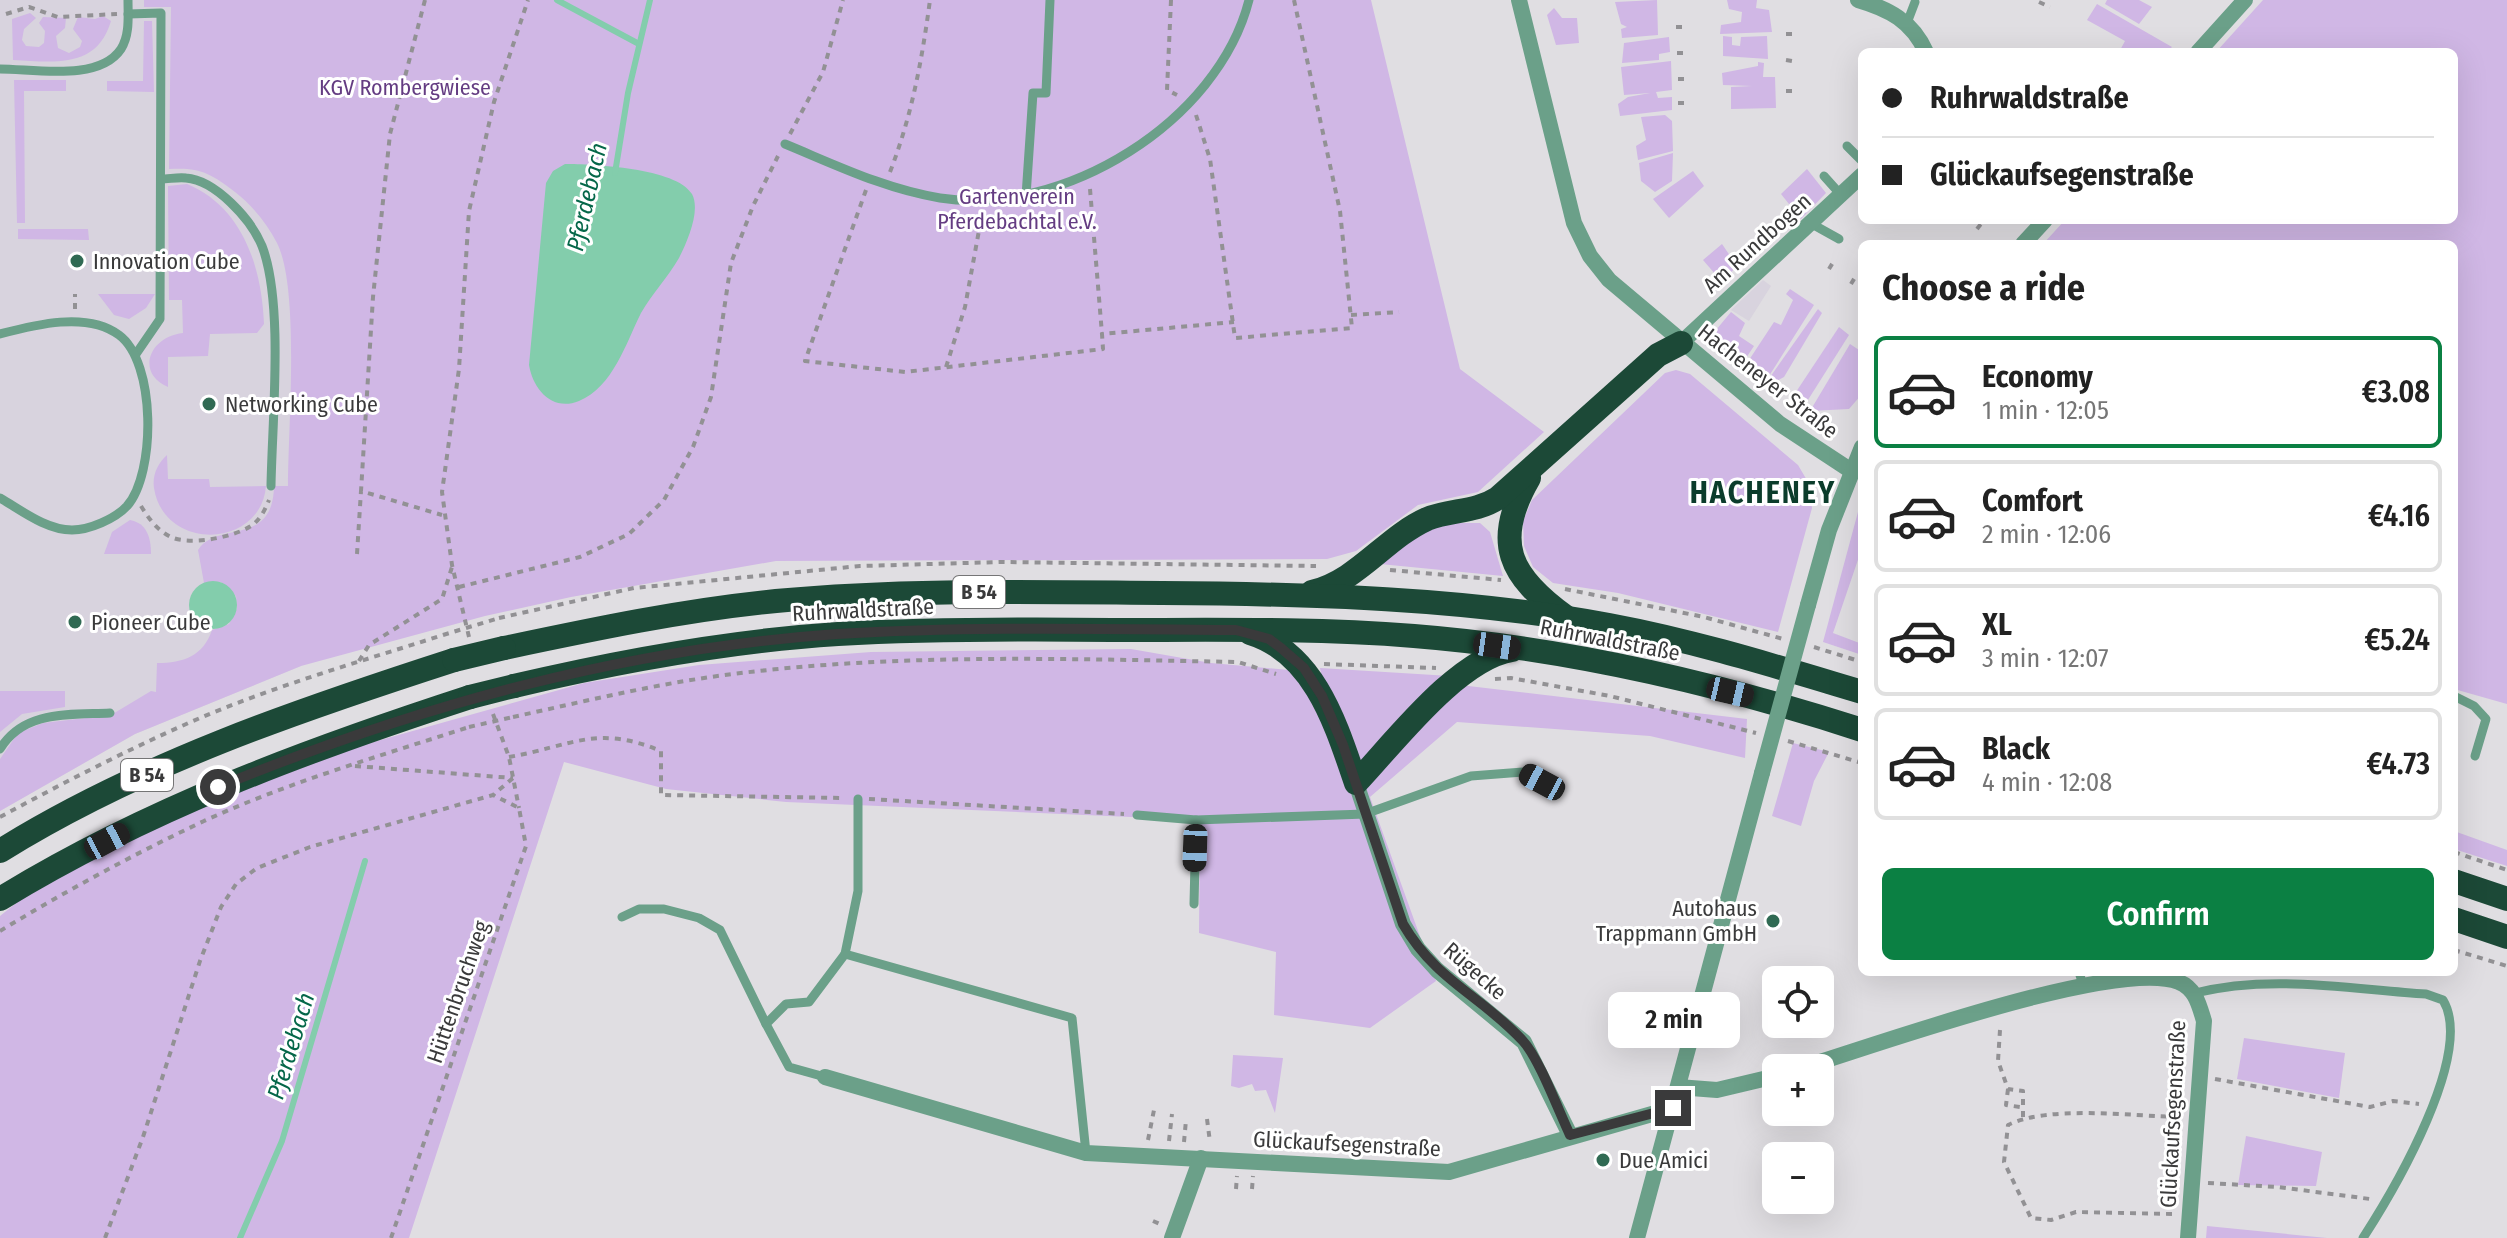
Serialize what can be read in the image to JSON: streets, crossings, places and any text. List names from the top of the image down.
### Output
{
  "streets": {
    "highway": ["B 54", "Ruhrwaldstraße"],
    "street": [
      "Am Rundbogen",
      "Hacheneyer Straße",
      "Rügecke",
      "Glückaufsegenstraße"
    ],
    "path": ["Hüttenbruchweg"]
  },
  "crossings": [
    ["Am Rundbogen", "Hacheneyer Straße"],
    ["Rügecke", "Glückaufsegenstraße"]
  ],
  "districts": ["HACHENEY"],
  "water": ["Pferdebach"],
  "parks": ["KGV Rombergwiese", "Gartenverein Pferdebachtal e.V."],
  "places": [
    "Innovation Cube",
    "Networking Cube",
    "Pioneer Cube",
    "Autohaus Trappmann GmbH",
    "Due Amici"
  ],
  "page": {
    "banner": ["Ruhrwaldstraße", "Glückaufsegenstraße"],
    "heading": "Choose a ride",
    "list": [
      {
        "name": "Economy",
        "note": "1 min · 12:05",
        "value": "€3.08"
      },
      {
        "name": "Comfort",
        "note": "2 min · 12:06",
        "value": "€4.16"
      },
      {
        "name": "XL",
        "note": "3 min · 12:07",
        "value": "€5.24"
      },
      {
        "name": "Black",
        "note": "4 min · 12:08",
        "value": "€4.73"
      }
    ],
    "buttons": "Confirm",
    "map_buttons": ["+", "−"],
    "bubble": "2 min"
  }
}
